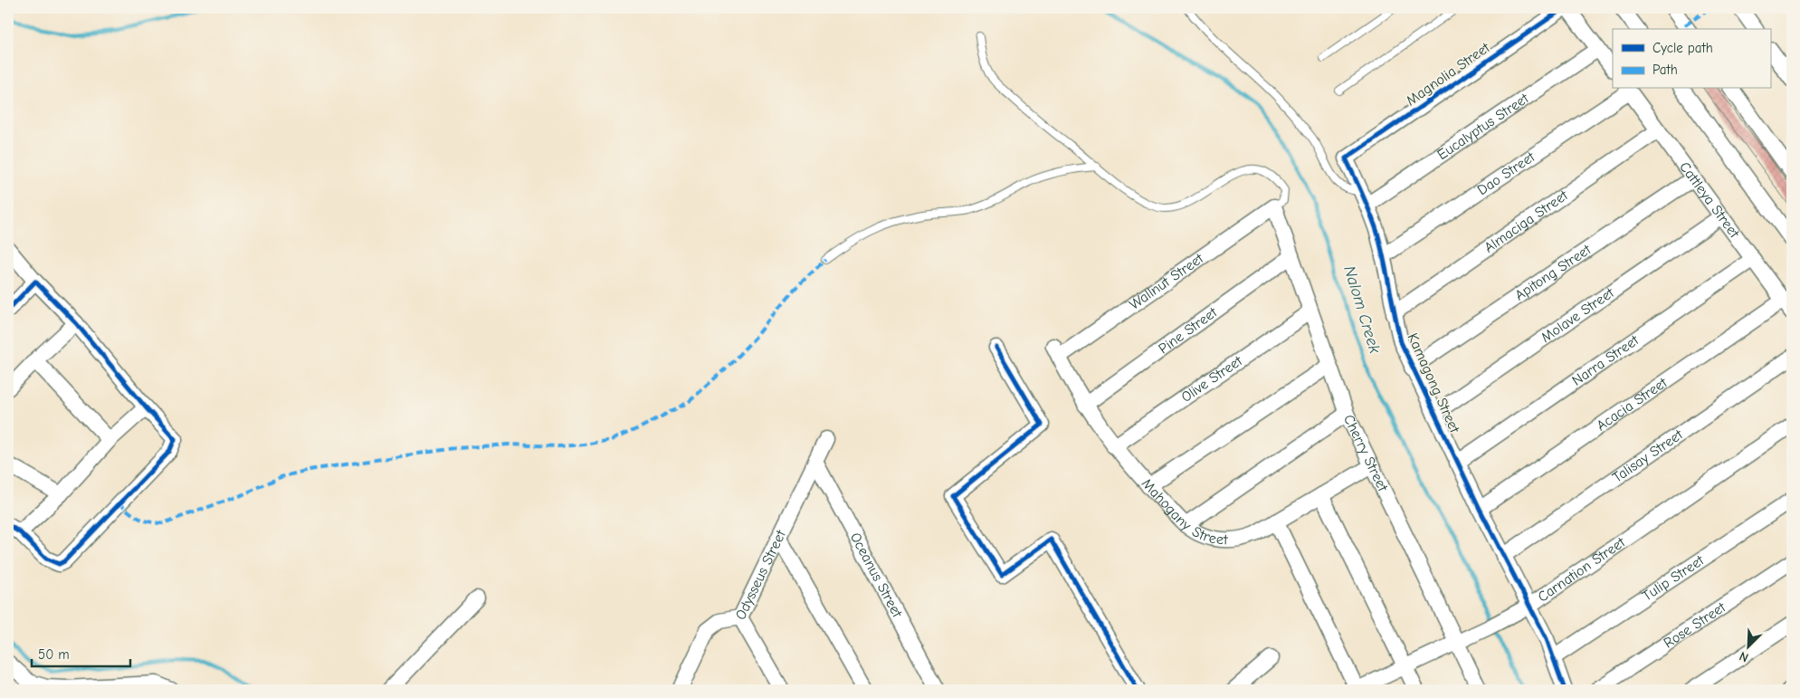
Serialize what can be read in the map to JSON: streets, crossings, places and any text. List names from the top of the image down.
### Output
{
  "streets": {
    "street": [
      "Magnolia Street",
      "Eucalyptus Street",
      "Dao Street",
      "Cattleya Street",
      "Almaciga Street",
      "Apitong Street",
      "Wallnut Street",
      "Molave Street",
      "Pine Street",
      "Narra Street",
      "Olive Street",
      "Kamagong Street",
      "Acacia Street",
      "Cherry Street",
      "Talisay Street",
      "Mahogany Street",
      "Carnation Street",
      "Odysseus Street",
      "Oceanus Street",
      "Tulip Street",
      "Rose Street"
    ]
  },
  "crossings": [
    ["Magnolia Street", "Kamagong Street"],
    ["Eucalyptus Street", "Kamagong Street"],
    ["Dao Street", "Cattleya Street"],
    ["Dao Street", "Kamagong Street"],
    ["Cattleya Street", "Almaciga Street"],
    ["Cattleya Street", "Apitong Street"],
    ["Cattleya Street", "Molave Street"],
    ["Cattleya Street", "Narra Street"],
    ["Cattleya Street", "Acacia Street"],
    ["Almaciga Street", "Kamagong Street"],
    ["Apitong Street", "Kamagong Street"],
    ["Wallnut Street", "Cherry Street"],
    ["Wallnut Street", "Mahogany Street"],
    ["Molave Street", "Kamagong Street"],
    ["Pine Street", "Cherry Street"],
    ["Pine Street", "Mahogany Street"],
    ["Narra Street", "Kamagong Street"],
    ["Olive Street", "Cherry Street"],
    ["Olive Street", "Mahogany Street"],
    ["Kamagong Street", "Acacia Street"],
    ["Kamagong Street", "Talisay Street"],
    ["Kamagong Street", "Carnation Street"],
    ["Kamagong Street", "Tulip Street"],
    ["Cherry Street", "Mahogany Street"],
    ["Cherry Street", "Carnation Street"],
    ["Odysseus Street", "Oceanus Street"]
  ],
  "water": ["Nalom Creek"],
  "legend": ["Cycle path", "Path"],
  "scale_bar": "50 m",
  "north": "bottom left"
}
